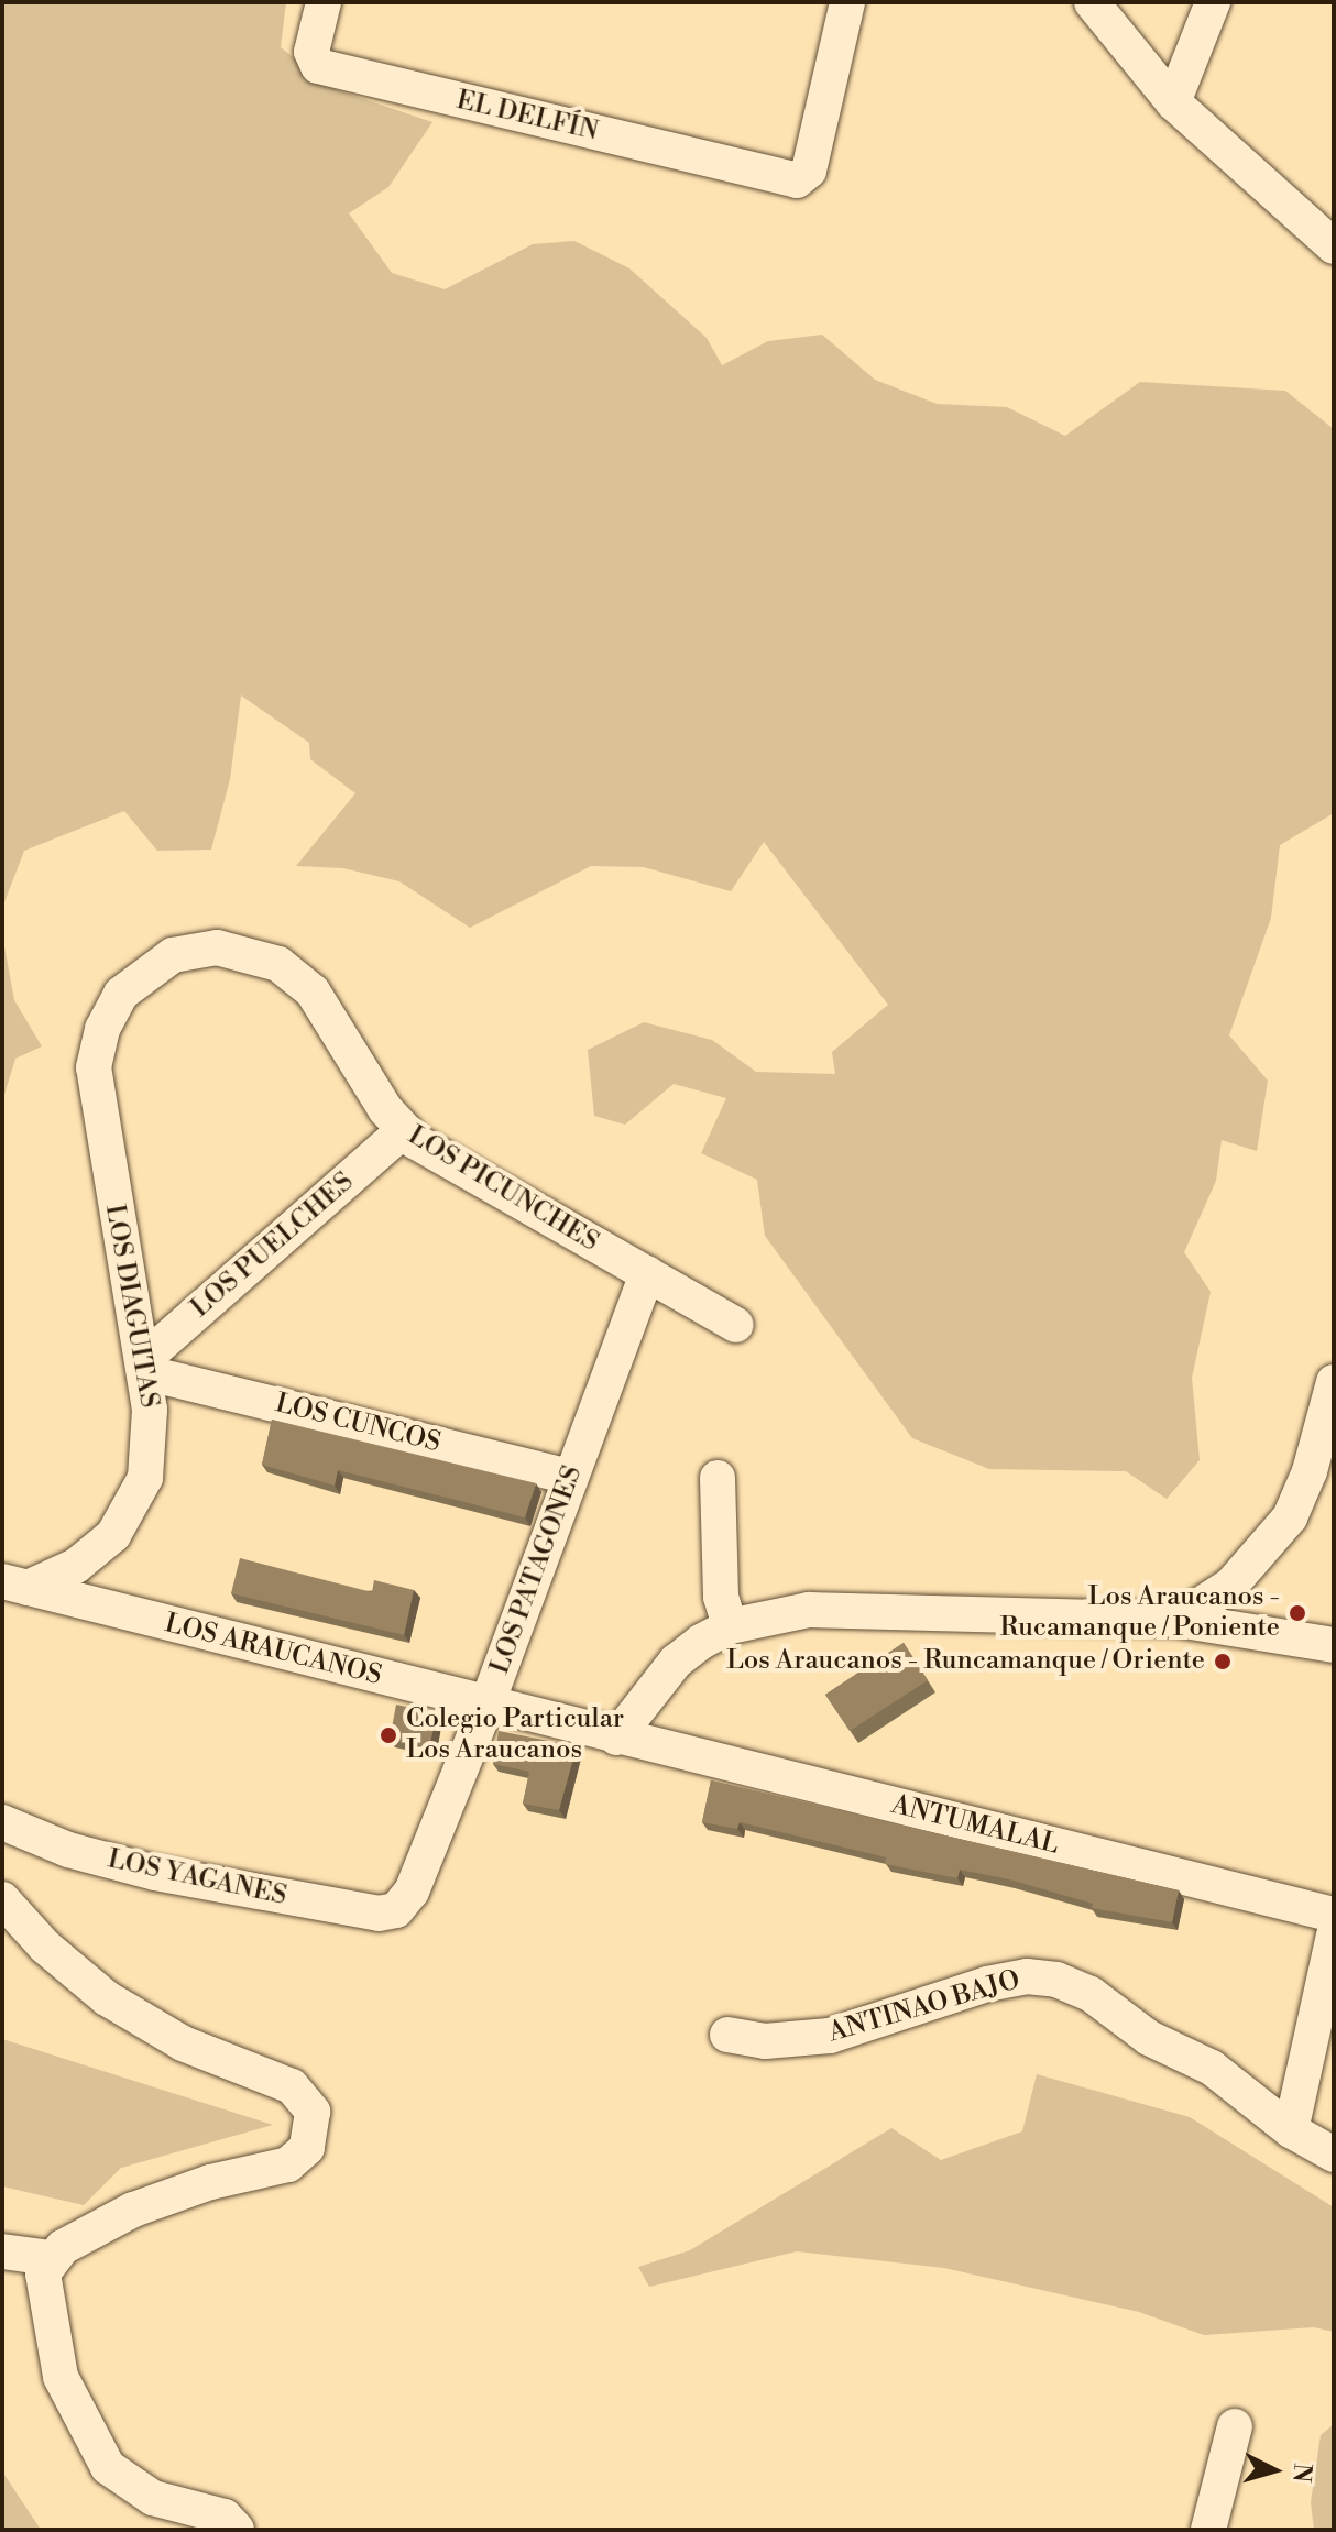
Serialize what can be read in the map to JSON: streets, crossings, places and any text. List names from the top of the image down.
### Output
{
  "streets": {
    "street": [
      "EL DELFÍN",
      "LOS PICUNCHES",
      "LOS PUELCHES",
      "LOS DIAGUITAS",
      "LOS CUNCOS",
      "LOS PATAGONES",
      "LOS ARAUCANOS",
      "ANTUMALAL",
      "LOS YAGANES",
      "ANTINAO BAJO"
    ]
  },
  "crossings": [
    ["LOS PICUNCHES", "LOS PUELCHES"],
    ["LOS PICUNCHES", "LOS DIAGUITAS"],
    ["LOS PICUNCHES", "LOS PATAGONES"],
    ["LOS PUELCHES", "LOS DIAGUITAS"],
    ["LOS PUELCHES", "LOS CUNCOS"],
    ["LOS DIAGUITAS", "LOS CUNCOS"],
    ["LOS DIAGUITAS", "LOS ARAUCANOS"],
    ["LOS CUNCOS", "LOS PATAGONES"],
    ["LOS PATAGONES", "LOS ARAUCANOS"],
    ["LOS PATAGONES", "LOS YAGANES"],
    ["LOS ARAUCANOS", "ANTUMALAL"]
  ],
  "places": ["Los Araucanos - Rucamanque / Poniente", "Los Araucanos - Runcamanque / Oriente", "Colegio Particular Los Araucanos"],
  "north": "right"
}
